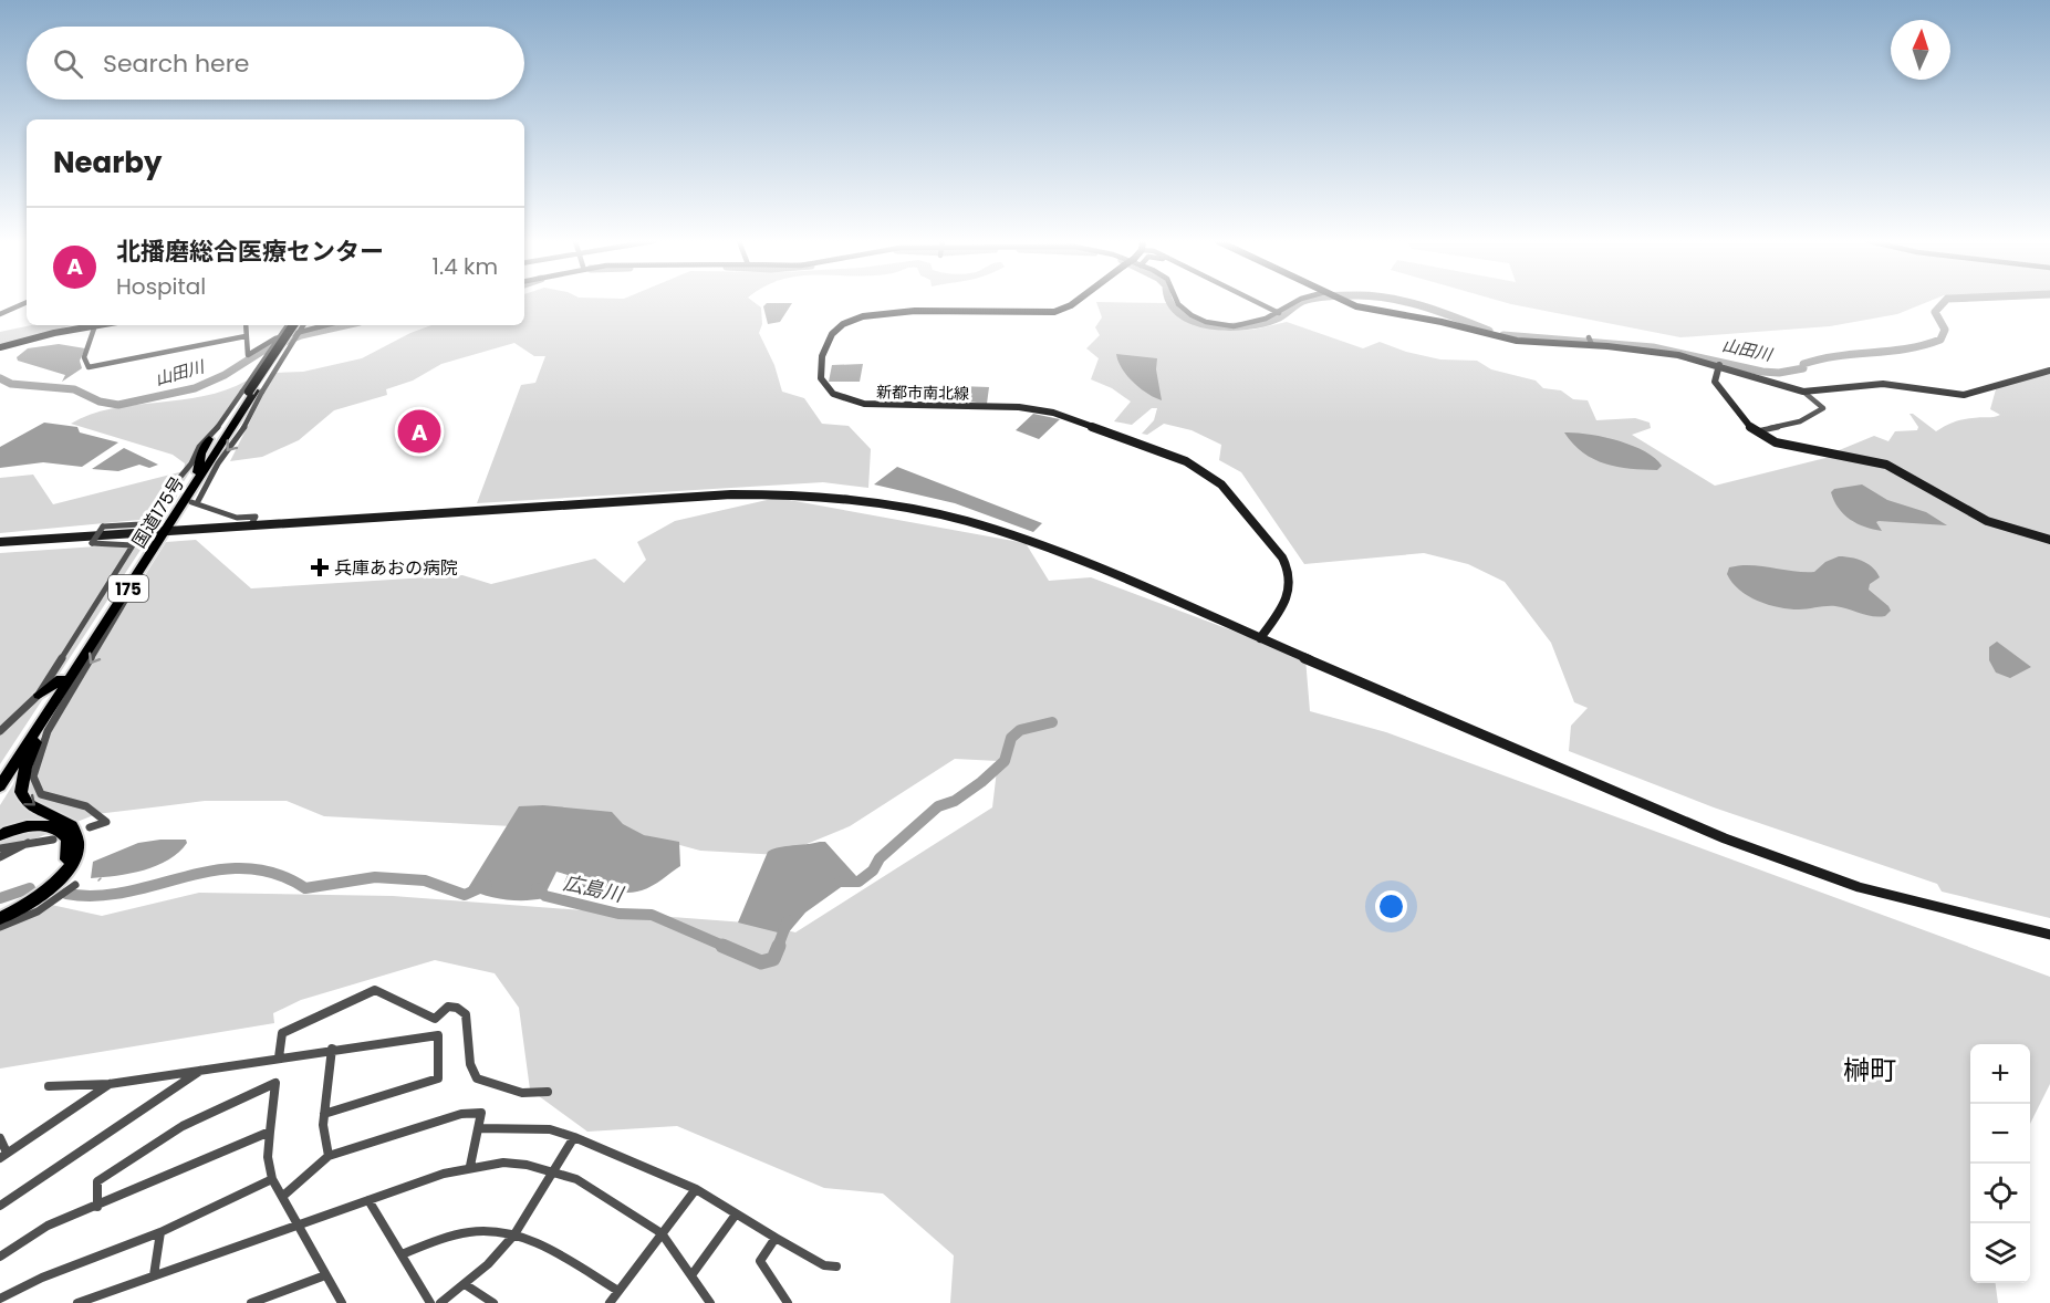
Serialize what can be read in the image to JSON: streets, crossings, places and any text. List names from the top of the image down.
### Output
{
  "streets": {
    "highway": ["国道175号", "175"],
    "street": ["新都市南北線"]
  },
  "districts": ["榊町"],
  "water": ["山田川", "広島川"],
  "places": {
    "health": ["兵庫あおの病院"]
  },
  "north": "top",
  "page": {
    "search": "Search here",
    "heading": "Nearby",
    "list": [
      {
        "mark": "A",
        "name": "北播磨総合医療センター",
        "note": "Hospital",
        "value": "1.4 km"
      }
    ],
    "pins": "A",
    "map_buttons": ["+", "−"]
  }
}
